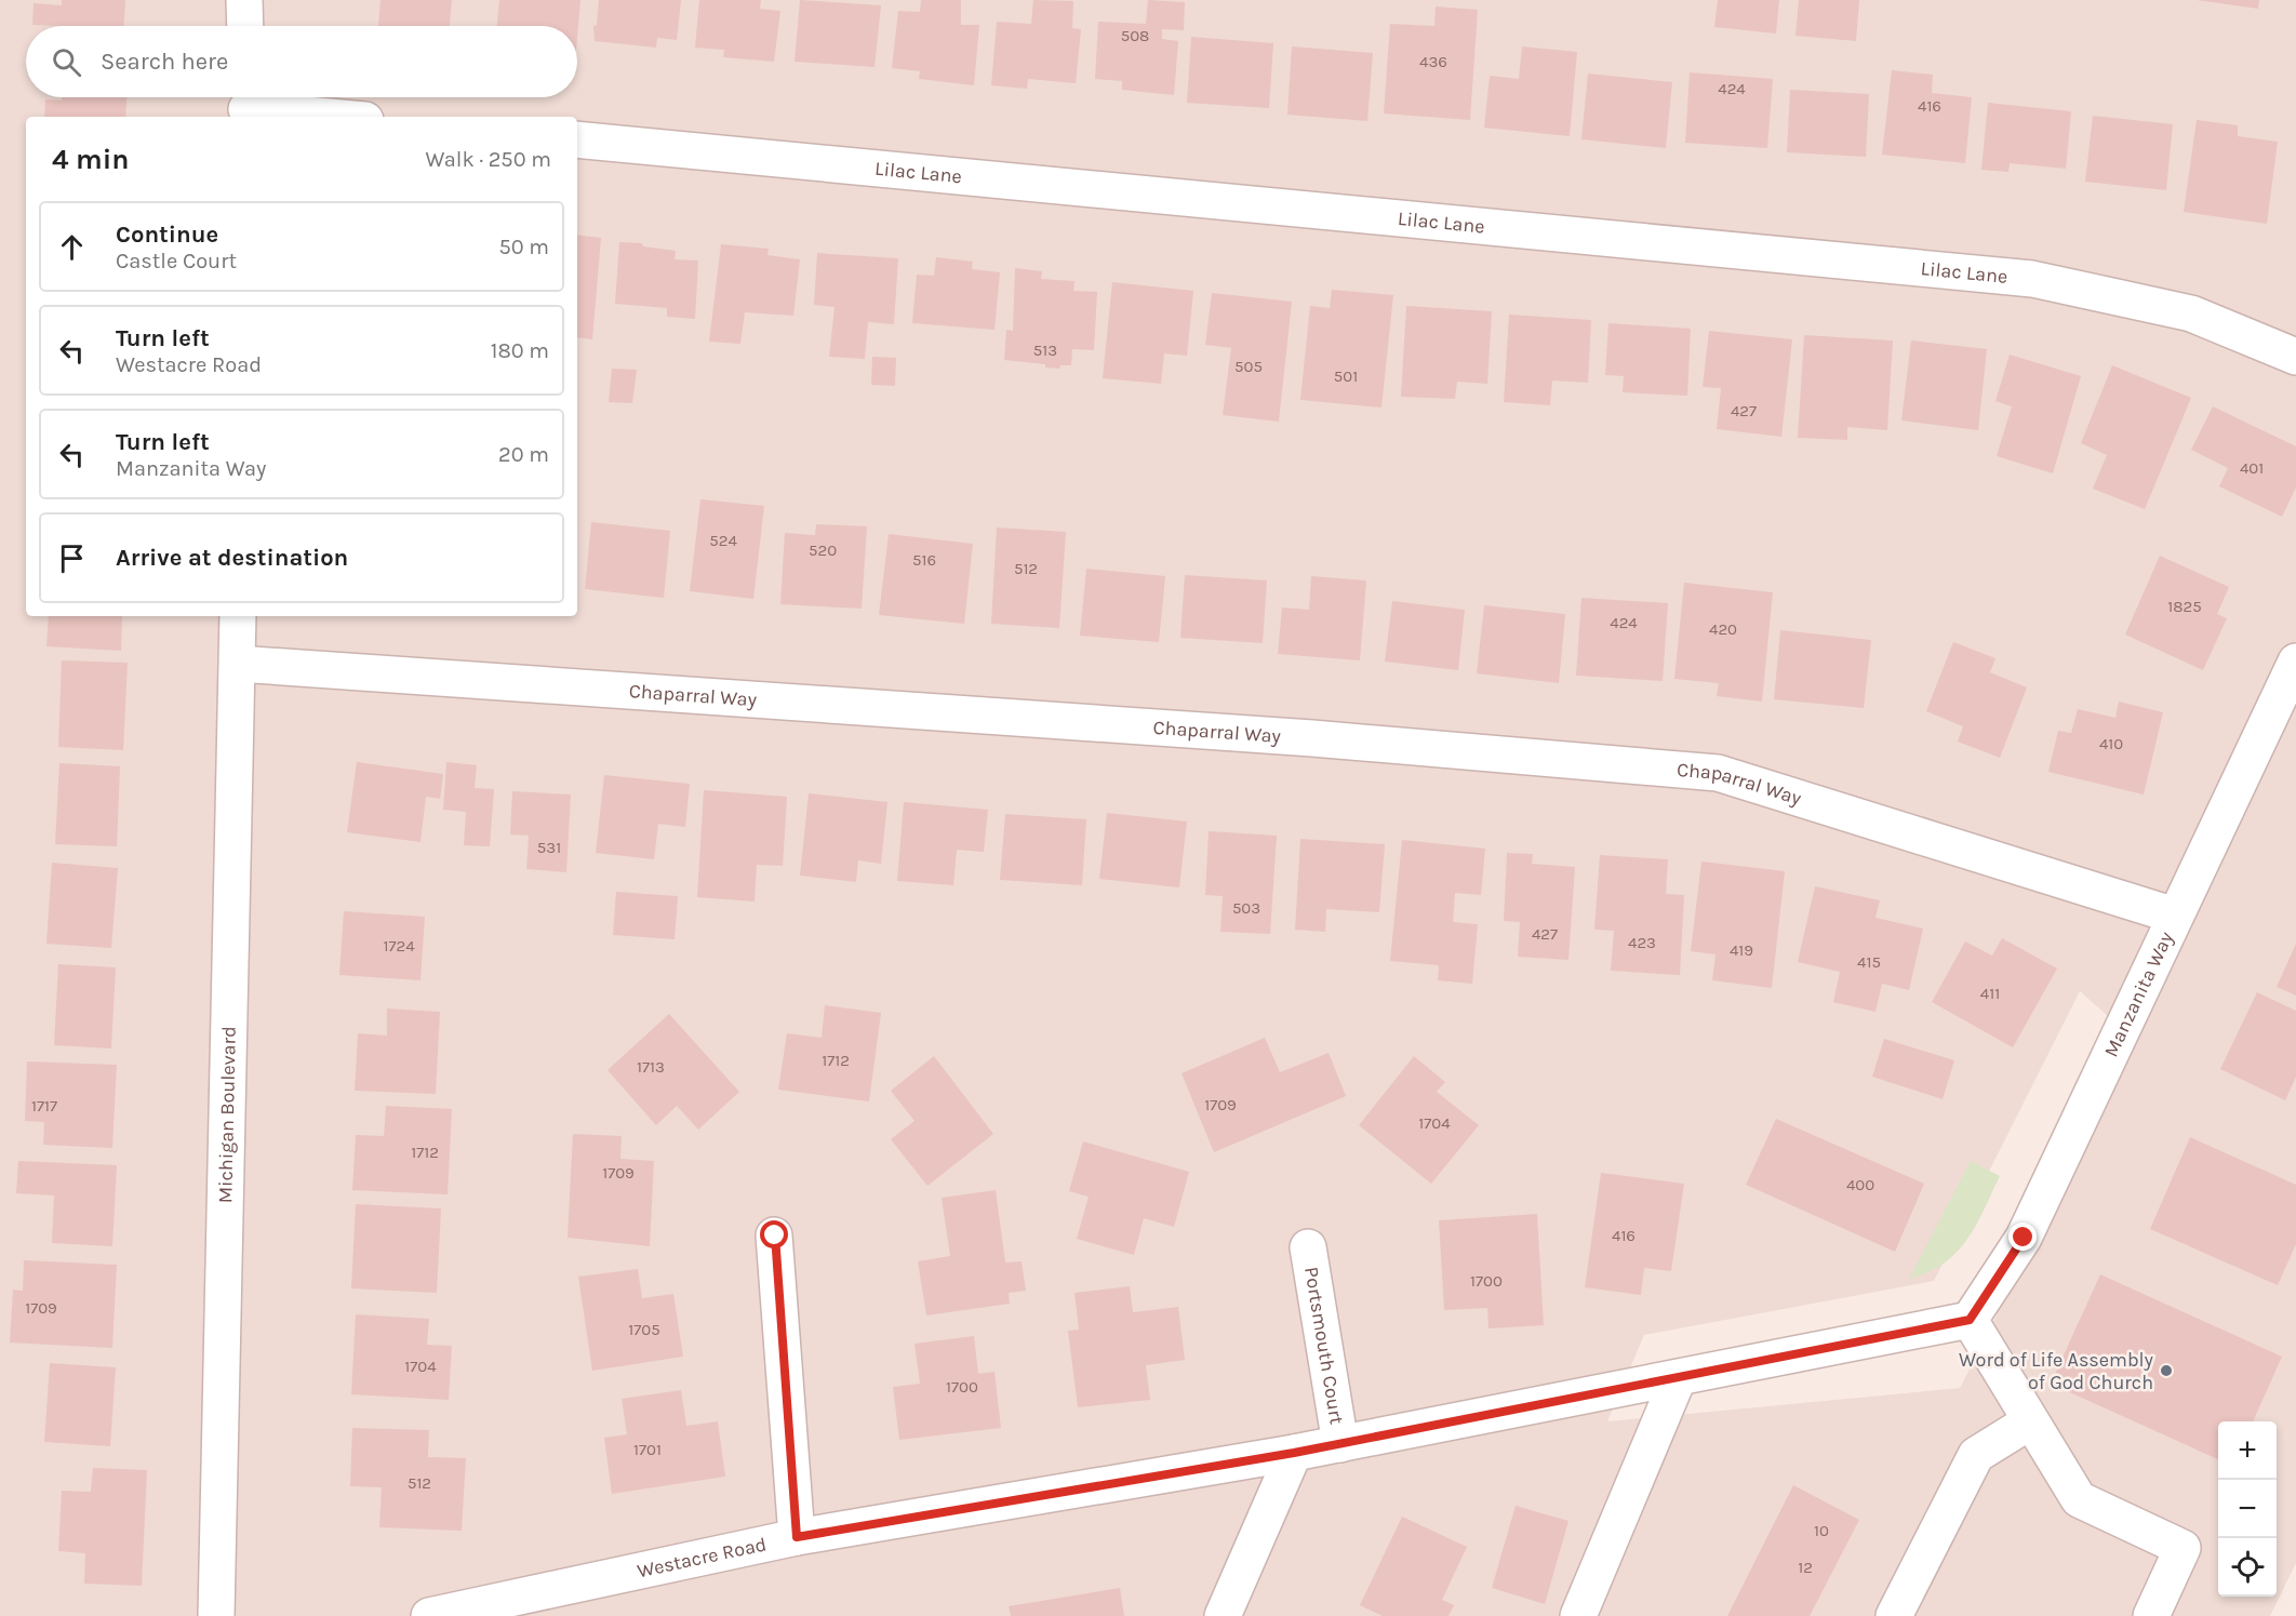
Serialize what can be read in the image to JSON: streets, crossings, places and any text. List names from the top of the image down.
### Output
{
  "streets": {
    "street": [
      "Lilac Lane",
      "Chaparral Way",
      "Manzanita Way",
      "Michigan Boulevard",
      "Portsmouth Court",
      "Westacre Road"
    ]
  },
  "crossings": [
    ["Chaparral Way", "Manzanita Way"],
    ["Chaparral Way", "Michigan Boulevard"],
    ["Manzanita Way", "Westacre Road"],
    ["Portsmouth Court", "Westacre Road"]
  ],
  "places": ["Word of Life Assembly of God Church"],
  "house_numbers": [
    "508",
    "436",
    "424",
    "416",
    "513",
    "505",
    "501",
    "427",
    "401",
    "524",
    "520",
    "516",
    "512",
    "1825",
    "424",
    "420",
    "410",
    "531",
    "503",
    "427",
    "423",
    "1724",
    "419",
    "415",
    "411",
    "1712",
    "1713",
    "1709",
    "1717",
    "1704",
    "1712",
    "1709",
    "400",
    "416",
    "1700",
    "1709",
    "1705",
    "1704",
    "1700",
    "1701",
    "512",
    "10",
    "12"
  ],
  "page": {
    "search": "Search here",
    "heading": ["4 min", "Walk · 250 m"],
    "list": [
      ["Continue", "Castle Court", "50 m"],
      ["Turn left", "Westacre Road", "180 m"],
      ["Turn left", "Manzanita Way", "20 m"],
      "Arrive at destination"
    ],
    "map_buttons": ["+", "−"]
  }
}
